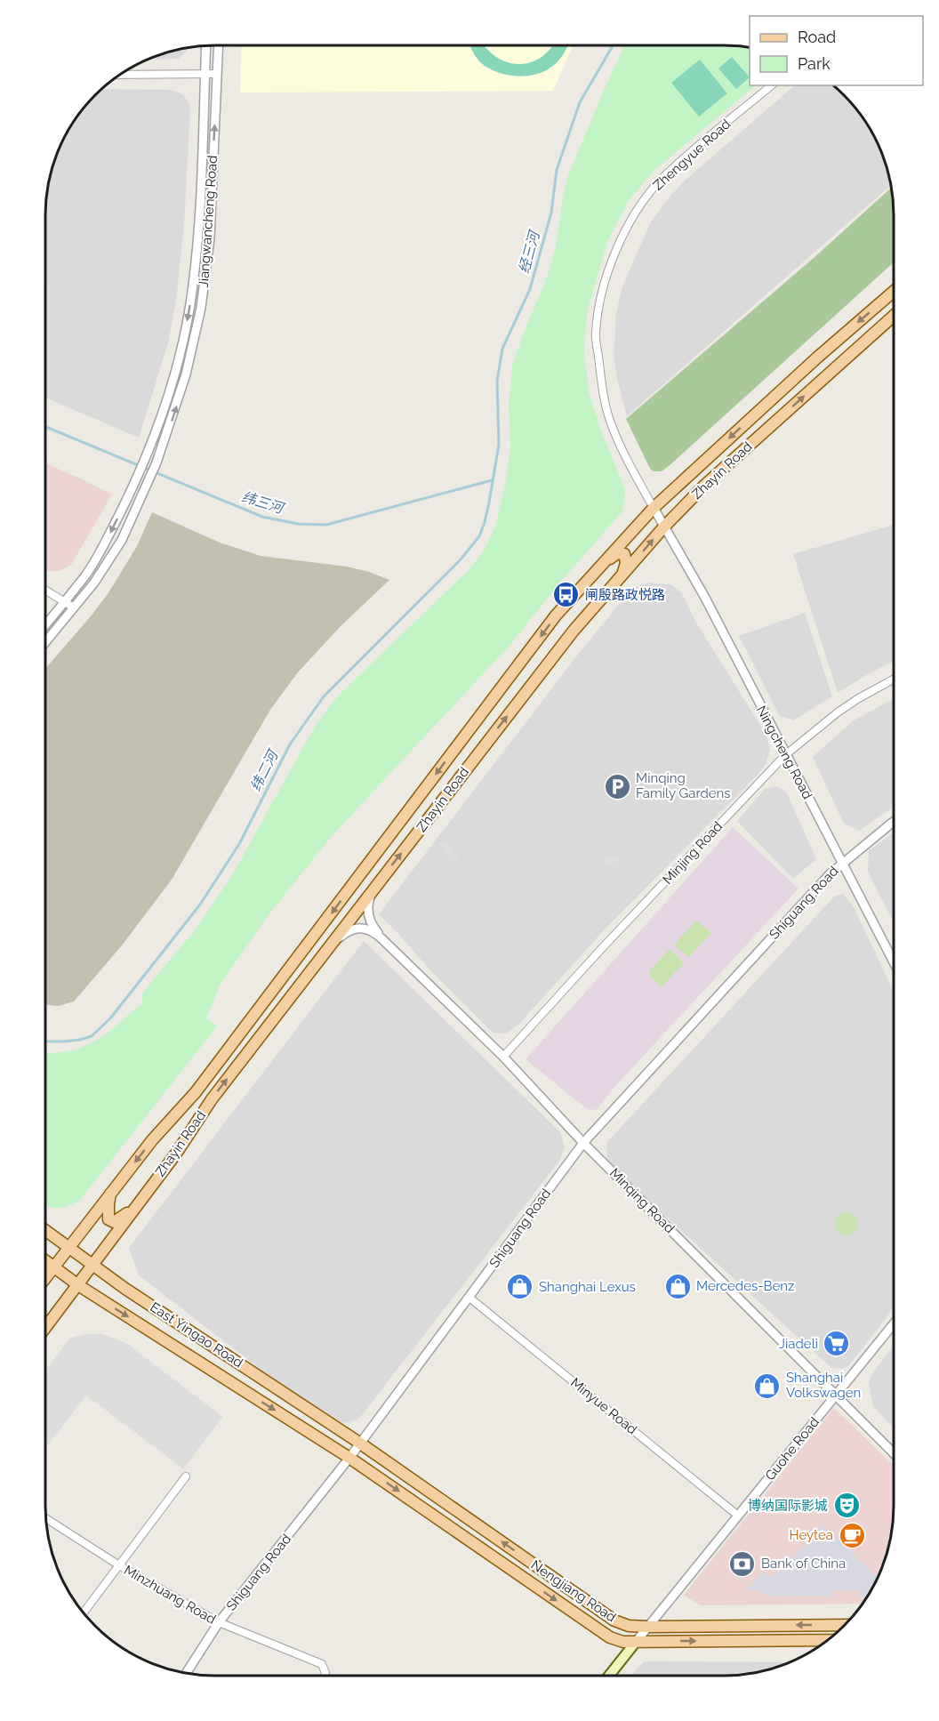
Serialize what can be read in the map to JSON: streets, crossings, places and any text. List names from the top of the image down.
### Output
{
  "streets": {
    "main road": [
      "Zhayin Road",
      "East Yingao Road",
      "Guohe Road",
      "Nengjiang Road"
    ],
    "street": [
      "Zhengyue Road",
      "Jiangwancheng Road",
      "Ningcheng Road",
      "Minjing Road",
      "Shiguang Road",
      "Minqing Road",
      "Minyue Road",
      "Minzhuang Road"
    ]
  },
  "crossings": [
    ["Zhengyue Road", "Zhayin Road"],
    ["Zhengyue Road", "Ningcheng Road"],
    ["Zhayin Road", "Ningcheng Road"],
    ["Zhayin Road", "Minqing Road"],
    ["Zhayin Road", "East Yingao Road"],
    ["Ningcheng Road", "Minjing Road"],
    ["Ningcheng Road", "Shiguang Road"],
    ["Minjing Road", "Minqing Road"],
    ["Shiguang Road", "Minqing Road"],
    ["Shiguang Road", "East Yingao Road"],
    ["Shiguang Road", "Minyue Road"],
    ["Shiguang Road", "Nengjiang Road"],
    ["Shiguang Road", "Minzhuang Road"],
    ["Minqing Road", "Guohe Road"],
    ["East Yingao Road", "Nengjiang Road"],
    ["Minyue Road", "Guohe Road"],
    ["Guohe Road", "Nengjiang Road"]
  ],
  "water": ["经三河", "纬三河", "纬二河"],
  "places": {
    "bus stop": ["闸殷路政悦路"],
    "parking": ["Minqing Family Gardens"],
    "shop": ["Mercedes-Benz", "Shanghai Lexus", "Shanghai Volkswagen"],
    "supermarket": ["Jiadeli"],
    "theatre": ["博纳国际影城"],
    "cafe": ["Heytea"],
    "bank": ["Bank of China"]
  },
  "legend": ["Road", "Park"]
}
